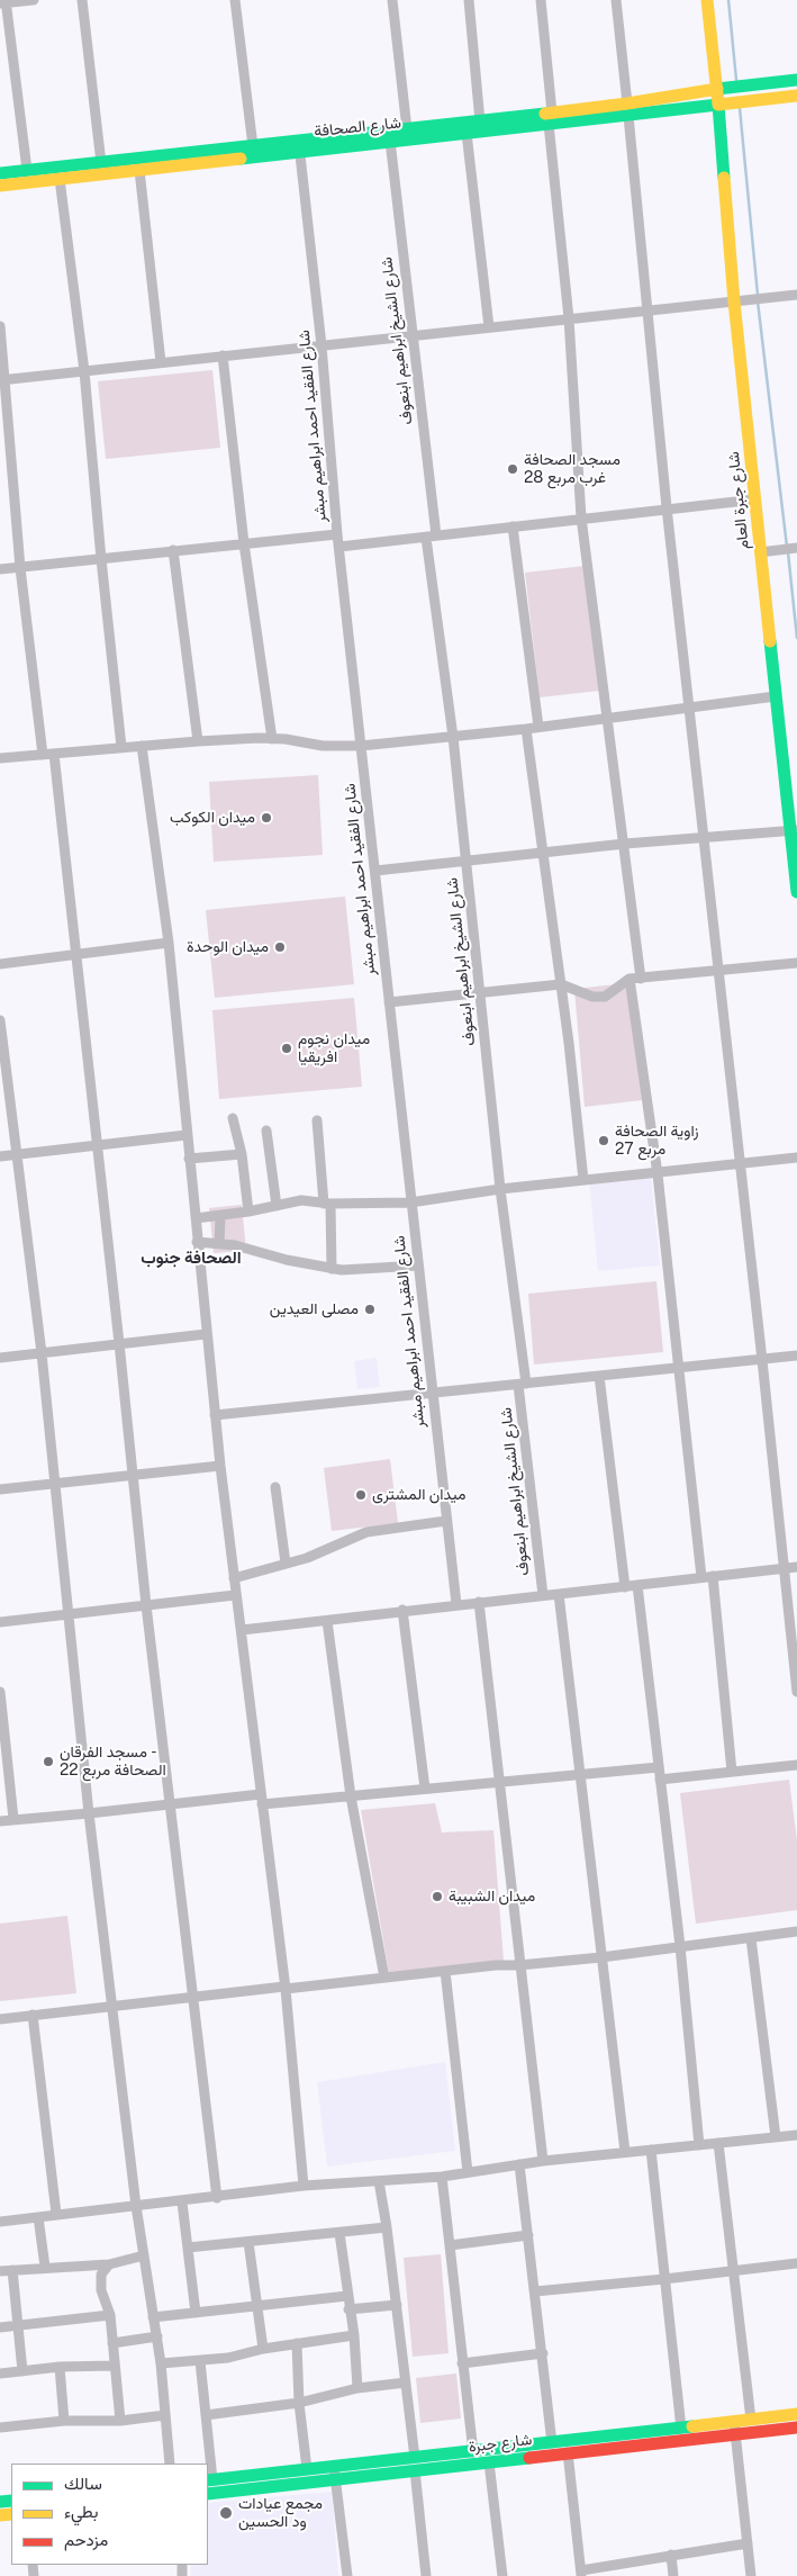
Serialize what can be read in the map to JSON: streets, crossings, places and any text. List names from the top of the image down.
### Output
{
  "streets": {
    "main road": ["شارع الصحافة", "شارع جبرة العام", "شارع جبرة"],
    "street": ["شارع الشيخ ابراهيم ابنعوف", "شارع الفقيد احمد ابراهيم مبشر"]
  },
  "crossings": [
    ["شارع الصحافة", "شارع الشيخ ابراهيم ابنعوف"],
    ["شارع الصحافة", "شارع الفقيد احمد ابراهيم مبشر"],
    ["شارع الصحافة", "شارع جبرة العام"]
  ],
  "districts": ["الصحافة جنوب"],
  "places": [
    "مسجد الصحافة غرب مربع 28",
    "ميدان الكوكب",
    "ميدان الوحدة",
    "ميدان نجوم افريقيا",
    "زاوية الصحافة مربع 27",
    "مصلى العيدين",
    "ميدان المشترى",
    "مسجد الفرقان - الصحافة مربع 22",
    "ميدان الشبيبة",
    "مجمع عيادات ود الحسين"
  ],
  "legend": ["سالك", "بطيء", "مزدحم"]
}
